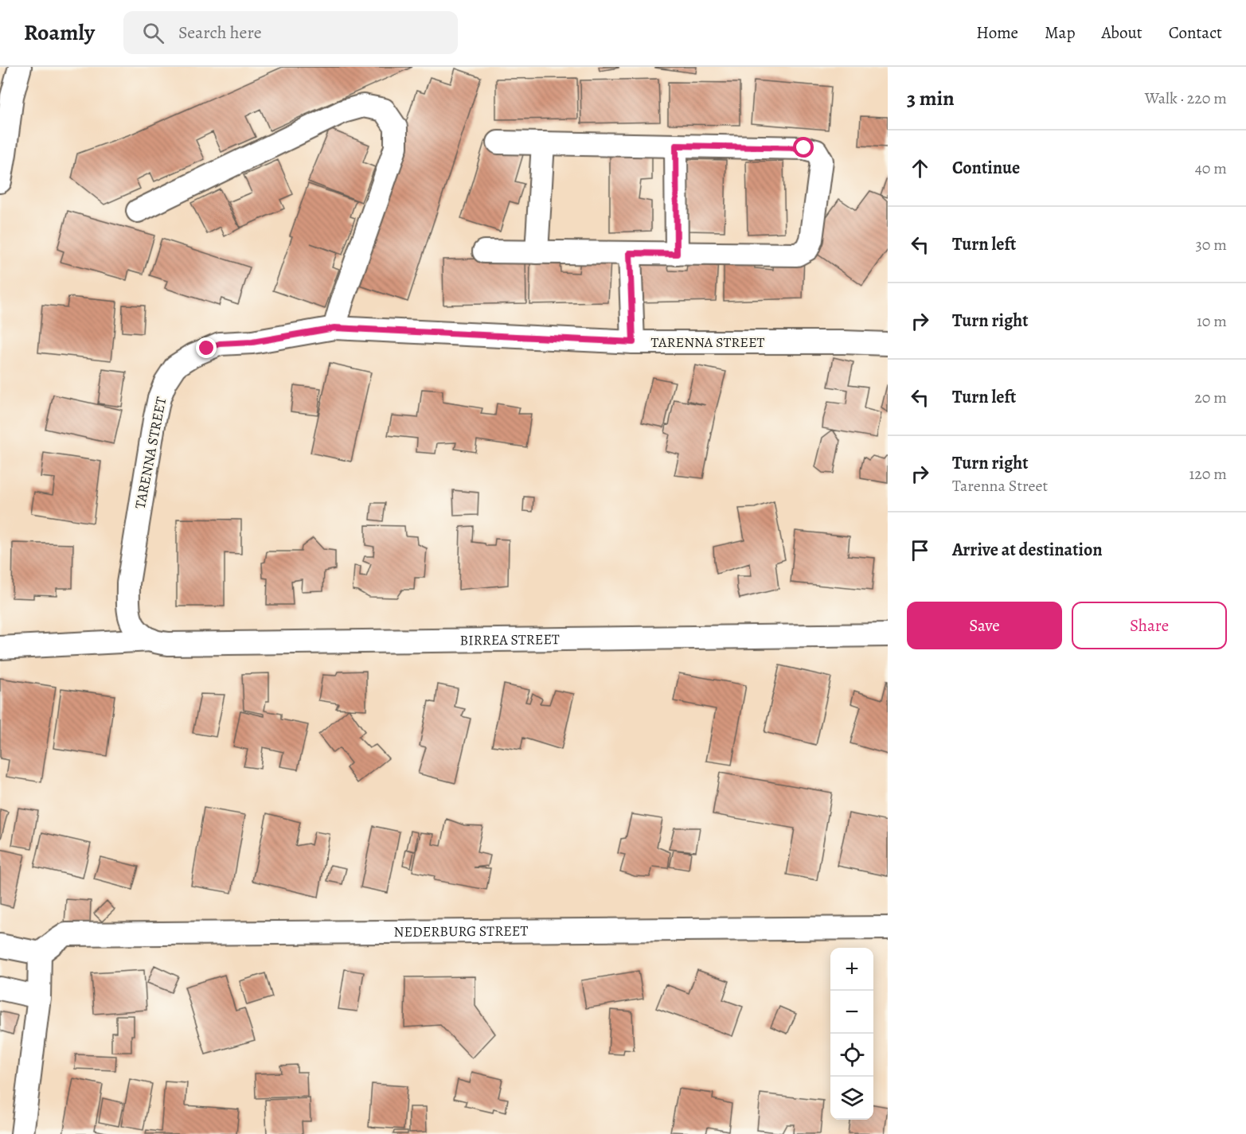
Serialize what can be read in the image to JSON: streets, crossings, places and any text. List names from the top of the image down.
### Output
{
  "streets": {
    "street": ["TARENNA STREET", "BIRREA STREET", "NEDERBURG STREET"]
  },
  "crossings": [
    ["TARENNA STREET", "BIRREA STREET"]
  ],
  "page": {
    "header": "Roamly",
    "search": "Search here",
    "nav": [
      "Home",
      "Map",
      "About",
      "Contact"
    ],
    "heading": ["3 min", "Walk · 220 m"],
    "list": [
      ["Continue", "40 m"],
      ["Turn left", "30 m"],
      ["Turn right", "10 m"],
      ["Turn left", "20 m"],
      ["Turn right", "Tarenna Street", "120 m"],
      "Arrive at destination"
    ],
    "buttons": ["Save", "Share"],
    "map_buttons": ["+", "−"]
  }
}
